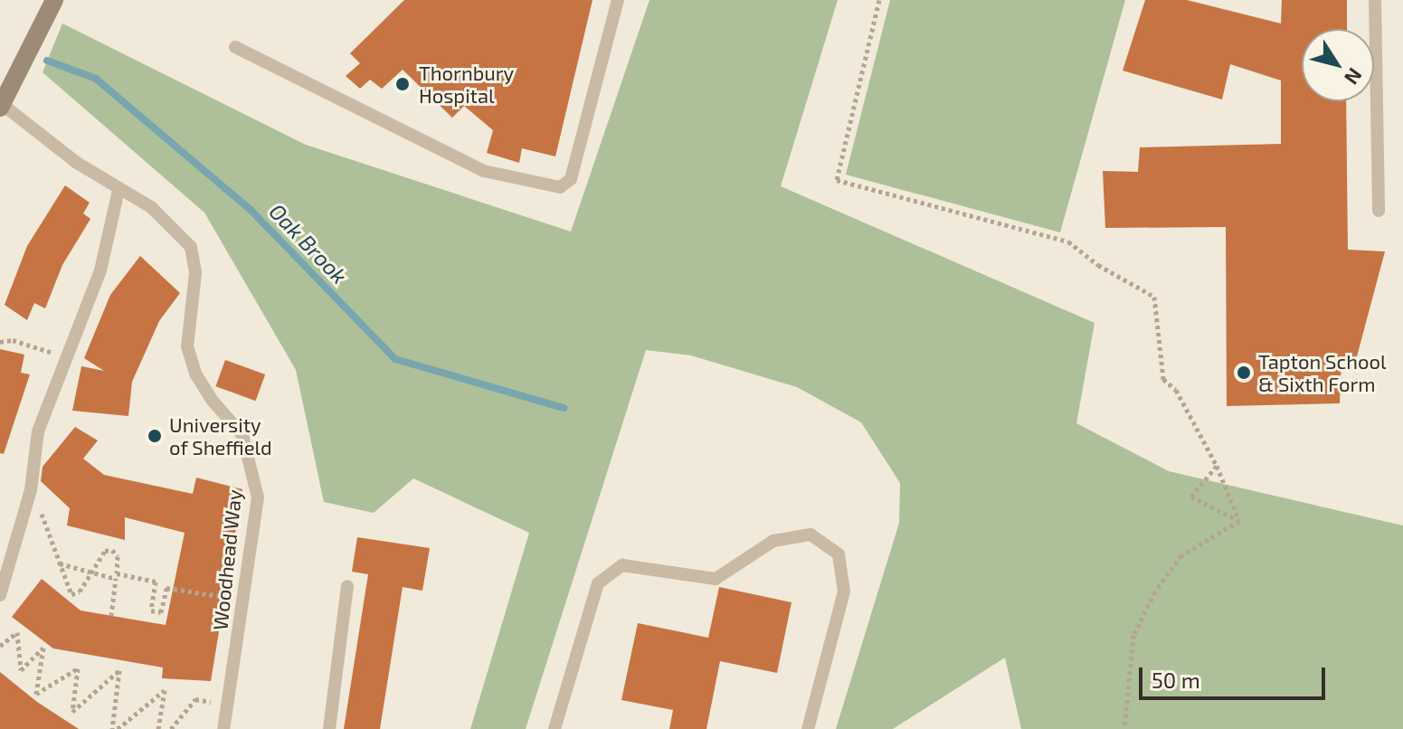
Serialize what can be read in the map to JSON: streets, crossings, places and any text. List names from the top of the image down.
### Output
{
  "streets": {
    "lane": ["Woodhead Way"]
  },
  "water": ["Oak Brook"],
  "places": ["Thornbury Hospital", "Tapton School & Sixth Form", "University of Sheffield"],
  "scale_bar": "50 m",
  "north": "bottom right"
}
